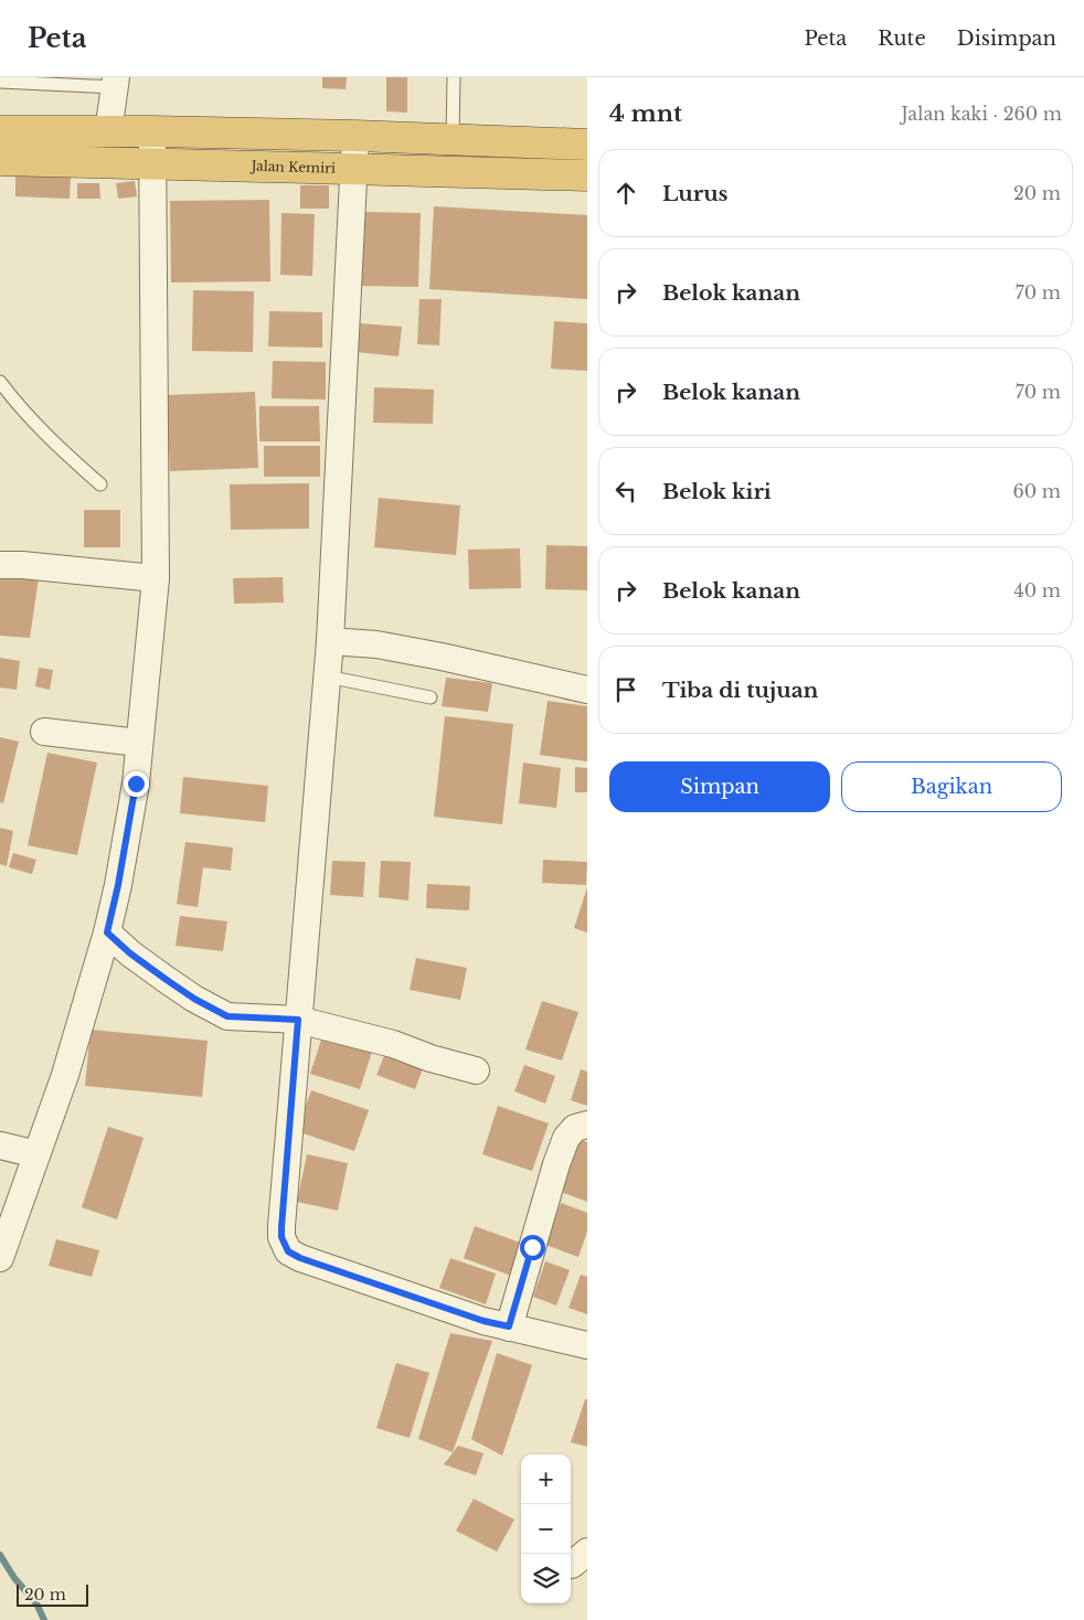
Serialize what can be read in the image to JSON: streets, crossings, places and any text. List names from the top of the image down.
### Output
{
  "streets": {
    "highway": ["Jalan Kemiri"]
  },
  "scale_bar": "20 m",
  "page": {
    "header": "Peta",
    "nav": ["Peta", "Rute", "Disimpan"],
    "heading": ["4 mnt", "Jalan kaki · 260 m"],
    "list": [
      ["Lurus", "20 m"],
      ["Belok kanan", "70 m"],
      ["Belok kanan", "70 m"],
      ["Belok kiri", "60 m"],
      ["Belok kanan", "40 m"],
      "Tiba di tujuan"
    ],
    "buttons": ["Simpan", "Bagikan"],
    "map_buttons": ["+", "−"],
    "scale": "20 m"
  }
}
